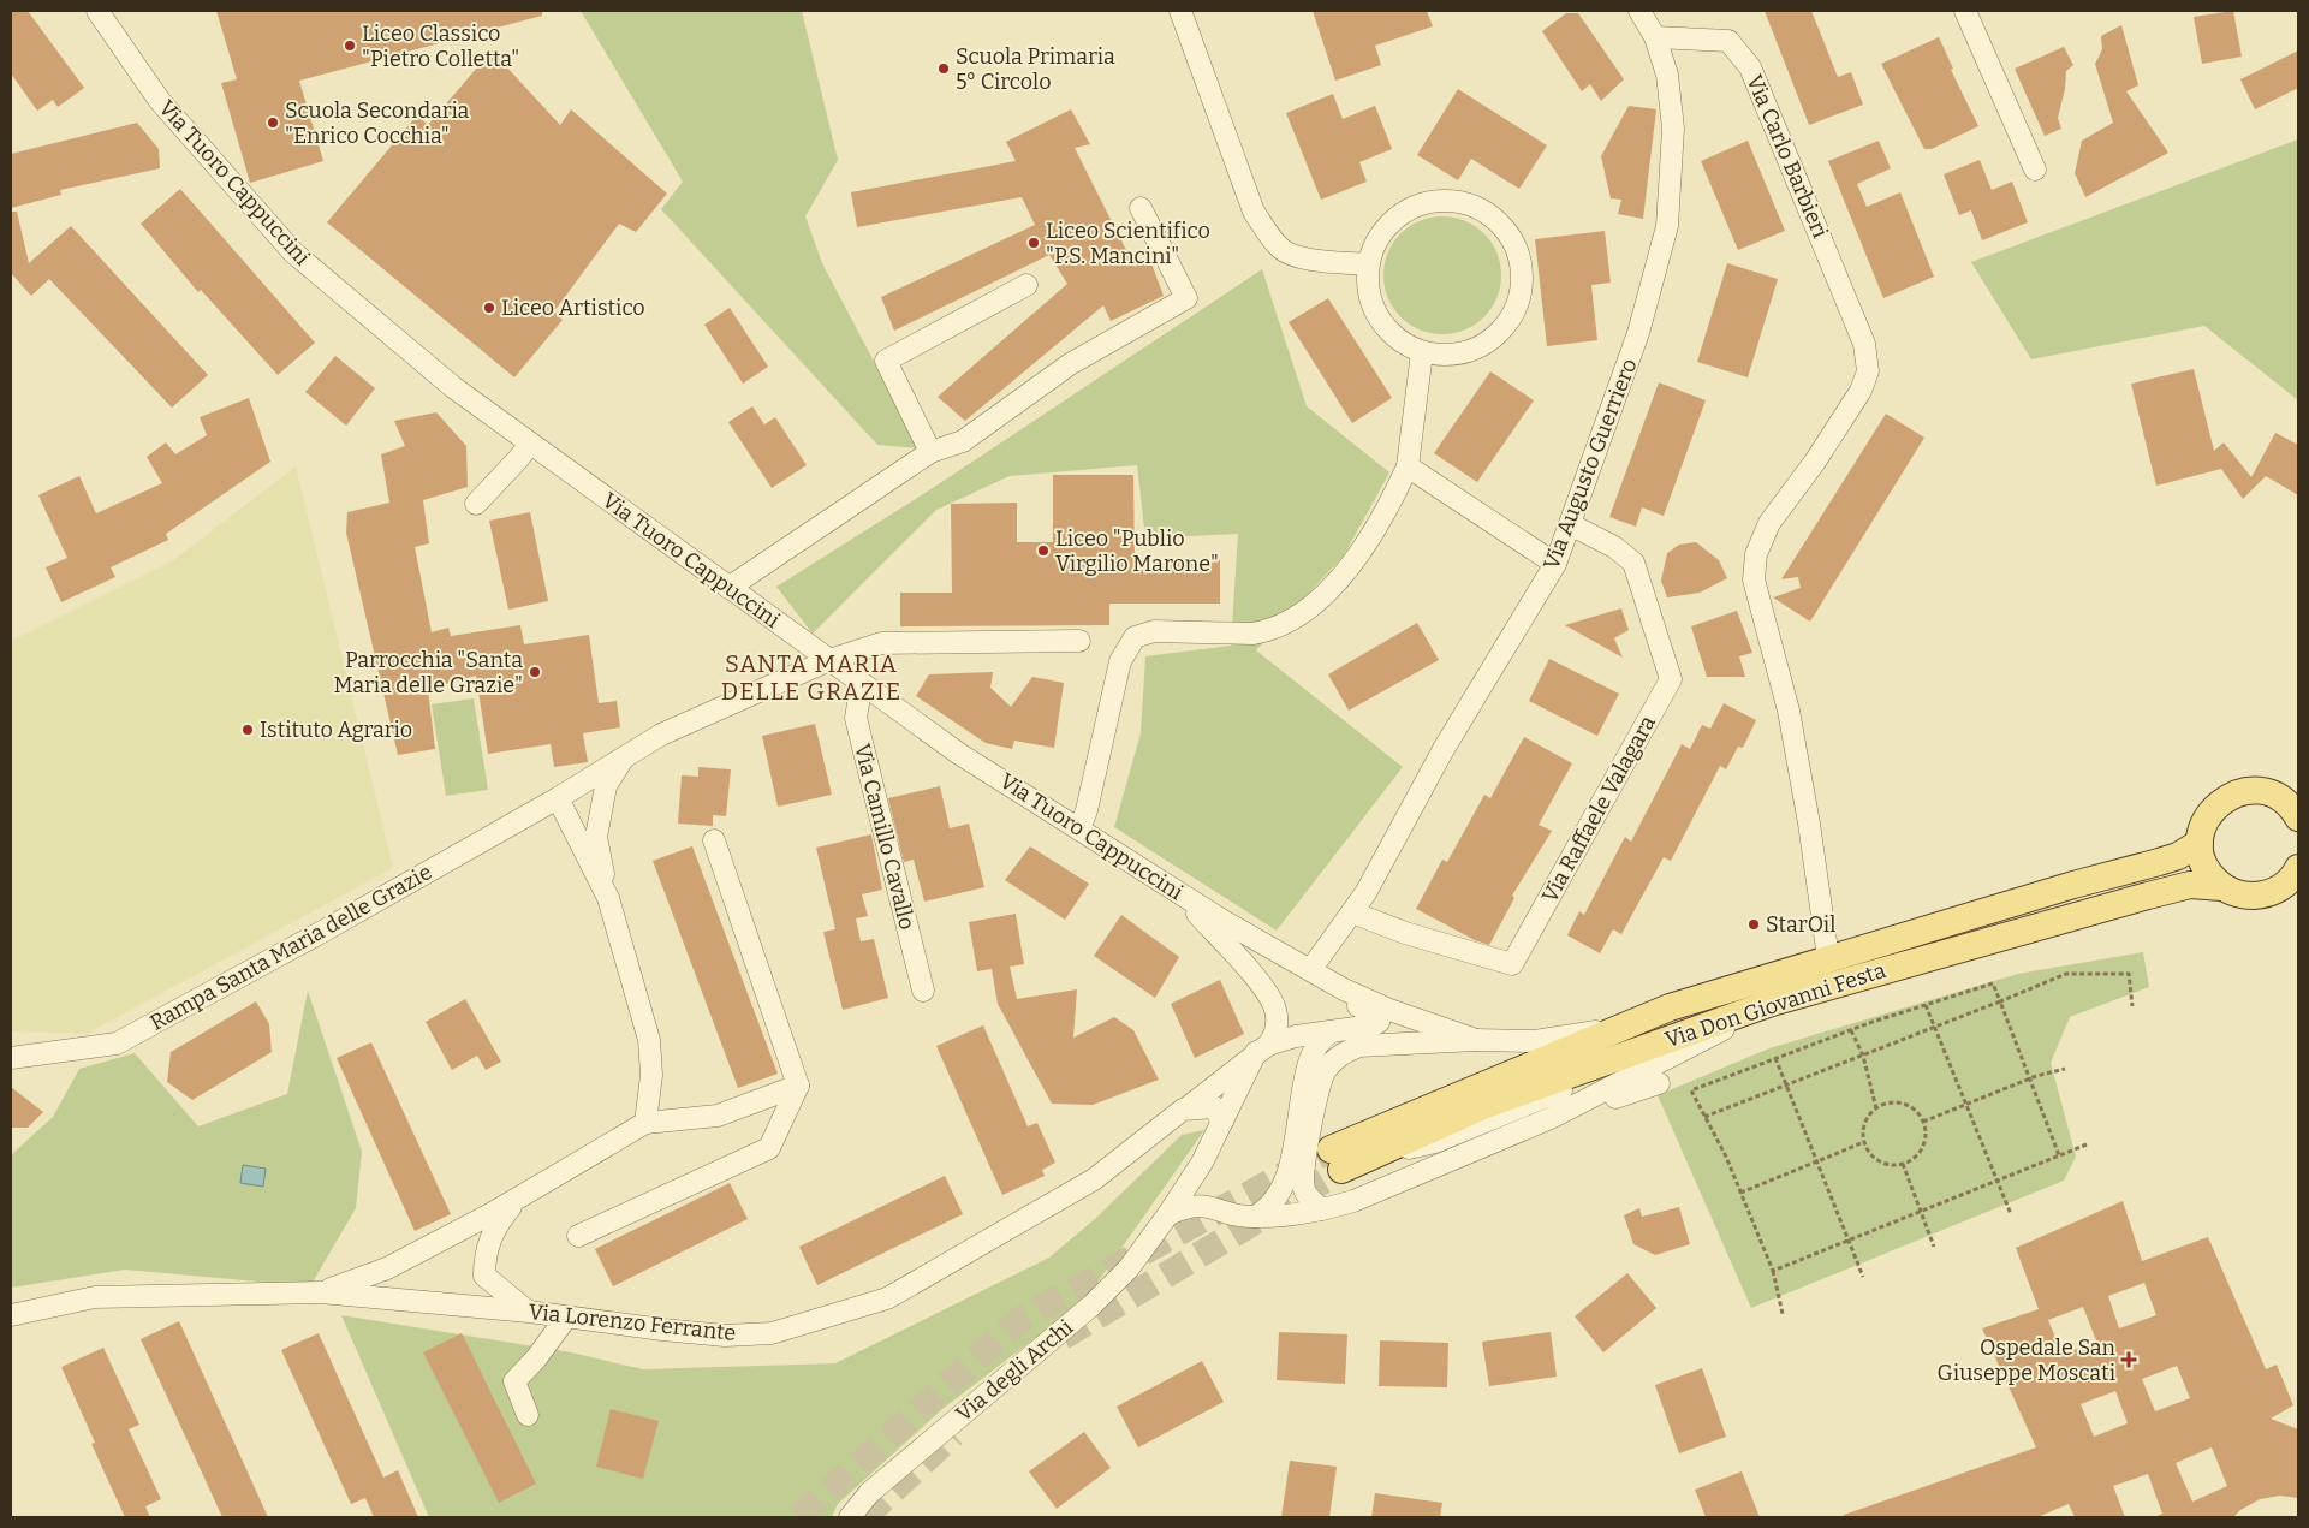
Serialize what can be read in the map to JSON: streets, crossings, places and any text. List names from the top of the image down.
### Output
{
  "streets": {
    "main road": ["Via Don Giovanni Festa"],
    "street": [
      "Via Carlo Barbieri",
      "Via Tuoro Cappuccini",
      "Via Augusto Guerriero",
      "Via Raffaele Valagara",
      "Via Camillo Cavallo",
      "Rampa Santa Maria delle Grazie",
      "Via Lorenzo Ferrante",
      "Via degli Archi"
    ]
  },
  "crossings": [
    ["Via Carlo Barbieri", "Via Augusto Guerriero"],
    ["Via Carlo Barbieri", "Via Don Giovanni Festa"],
    ["Via Tuoro Cappuccini", "Via Augusto Guerriero"],
    ["Via Tuoro Cappuccini", "Via Camillo Cavallo"],
    ["Via Tuoro Cappuccini", "Rampa Santa Maria delle Grazie"],
    ["Via Tuoro Cappuccini", "Via degli Archi"],
    ["Via Augusto Guerriero", "Via Raffaele Valagara"],
    ["Via Lorenzo Ferrante", "Via degli Archi"]
  ],
  "districts": ["SANTA MARIA DELLE GRAZIE"],
  "places": {
    "other": [
      "Liceo Classico \"Pietro Colletta\"",
      "Scuola Primaria 5° Circolo",
      "Scuola Secondaria \"Enrico Cocchia\"",
      "Liceo Scientifico \"P.S. Mancini\"",
      "Liceo Artistico",
      "Liceo \"Publio Virgilio Marone\"",
      "Parrocchia \"Santa Maria delle Grazie\"",
      "Istituto Agrario",
      "StarOil"
    ],
    "health": ["Ospedale San Giuseppe Moscati"]
  }
}
